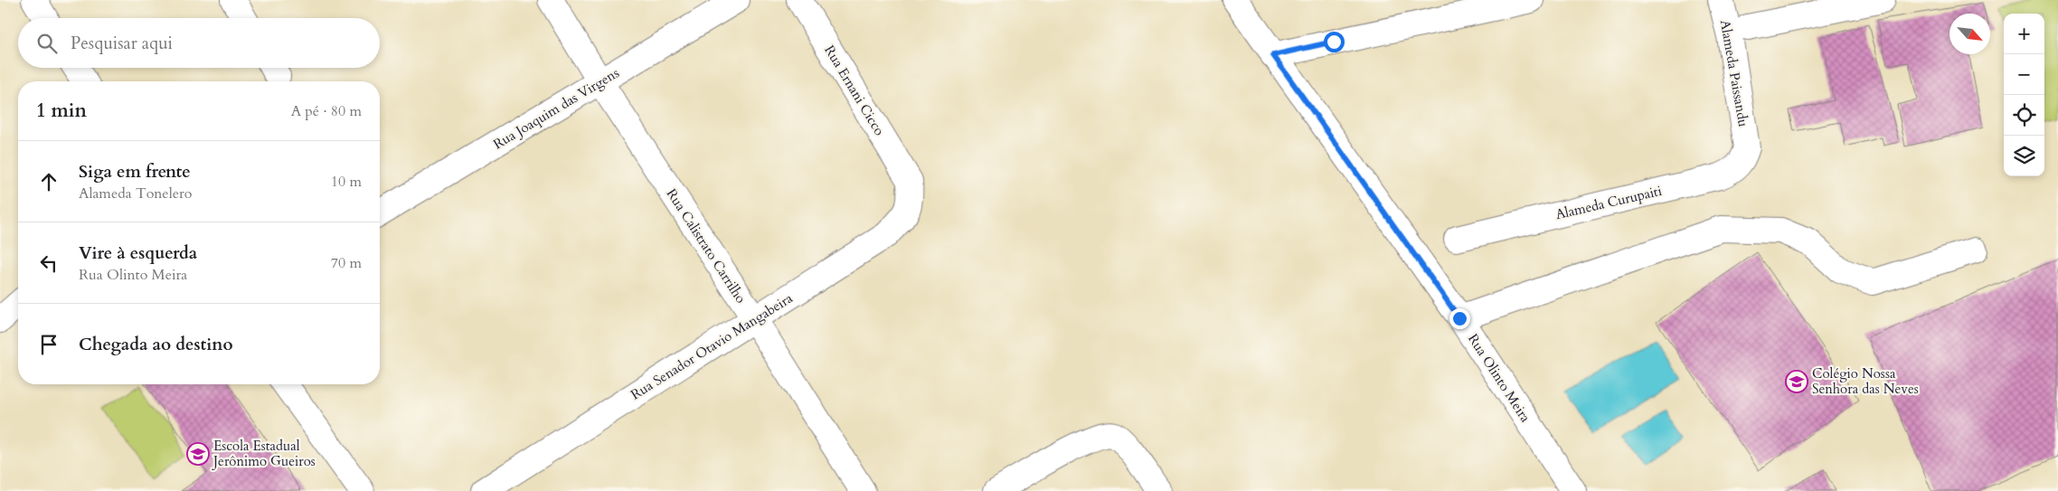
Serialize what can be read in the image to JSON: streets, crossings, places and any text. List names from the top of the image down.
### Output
{
  "streets": {
    "street": [
      "Alameda Paissandu",
      "Rua Ernani Cicco",
      "Rua Joaquim das Virgens",
      "Alameda Curupaiti",
      "Rua Calistrato Carrilho",
      "Rua Senador Otavio Mangabeira",
      "Rua Olinto Meira"
    ]
  },
  "crossings": [
    ["Alameda Paissandu", "Alameda Curupaiti"],
    ["Rua Ernani Cicco", "Rua Senador Otavio Mangabeira"],
    ["Rua Joaquim das Virgens", "Rua Calistrato Carrilho"],
    ["Rua Calistrato Carrilho", "Rua Senador Otavio Mangabeira"]
  ],
  "places": {
    "school or university": ["Colégio Nossa Senhora das Neves", "Escola Estadual Jerônimo Gueiros"]
  },
  "north": "bottom right",
  "page": {
    "map_buttons": ["+", "−"],
    "search": "Pesquisar aqui",
    "heading": ["1 min", "A pé · 80 m"],
    "list": [
      ["Siga em frente", "Alameda Tonelero", "10 m"],
      ["Vire à esquerda", "Rua Olinto Meira", "70 m"],
      "Chegada ao destino"
    ]
  }
}
